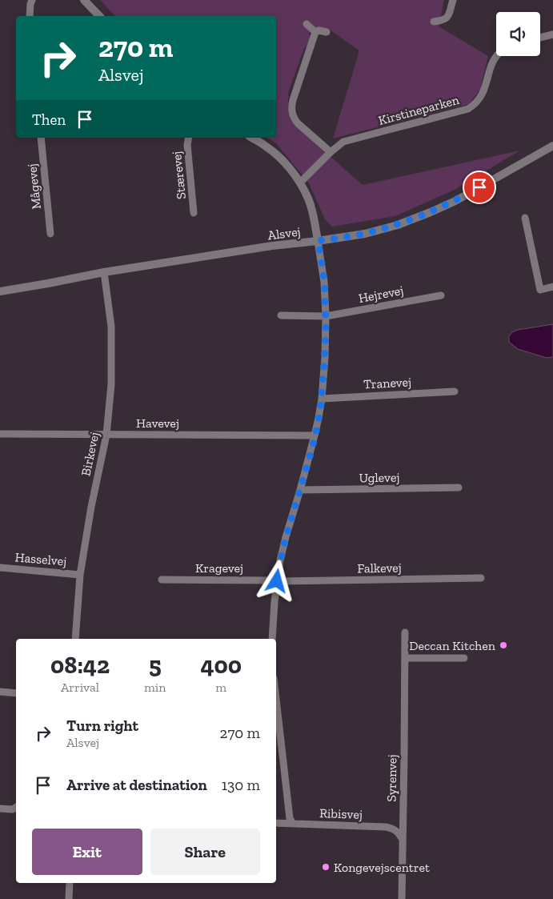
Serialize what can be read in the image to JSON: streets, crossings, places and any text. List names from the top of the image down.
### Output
{
  "streets": {
    "street": [
      "Kirstineparken",
      "Stærevej",
      "Mågevej",
      "Alsvej",
      "Hejrevej",
      "Tranevej",
      "Havevej",
      "Birkevej",
      "Uglevej",
      "Hasselvej",
      "Kragevej",
      "Falkevej",
      "Syrenvej",
      "Ribisvej"
    ]
  },
  "crossings": [
    ["Alsvej", "Birkevej"],
    ["Havevej", "Birkevej"],
    ["Birkevej", "Hasselvej"],
    ["Kragevej", "Falkevej"],
    ["Syrenvej", "Ribisvej"]
  ],
  "places": ["Deccan Kitchen", "Kongevejscentret"],
  "page": {
    "turn": ["270 m", "Alsvej"],
    "then": "Then",
    "eta": [
      "08:42",
      "Arrival",
      "5",
      "min",
      "400",
      "m"
    ],
    "list": [
      {
        "name": "Turn right",
        "note": "Alsvej",
        "value": "270 m"
      },
      {
        "name": "Arrive at destination",
        "value": "130 m"
      }
    ],
    "buttons": ["Exit", "Share"]
  }
}
